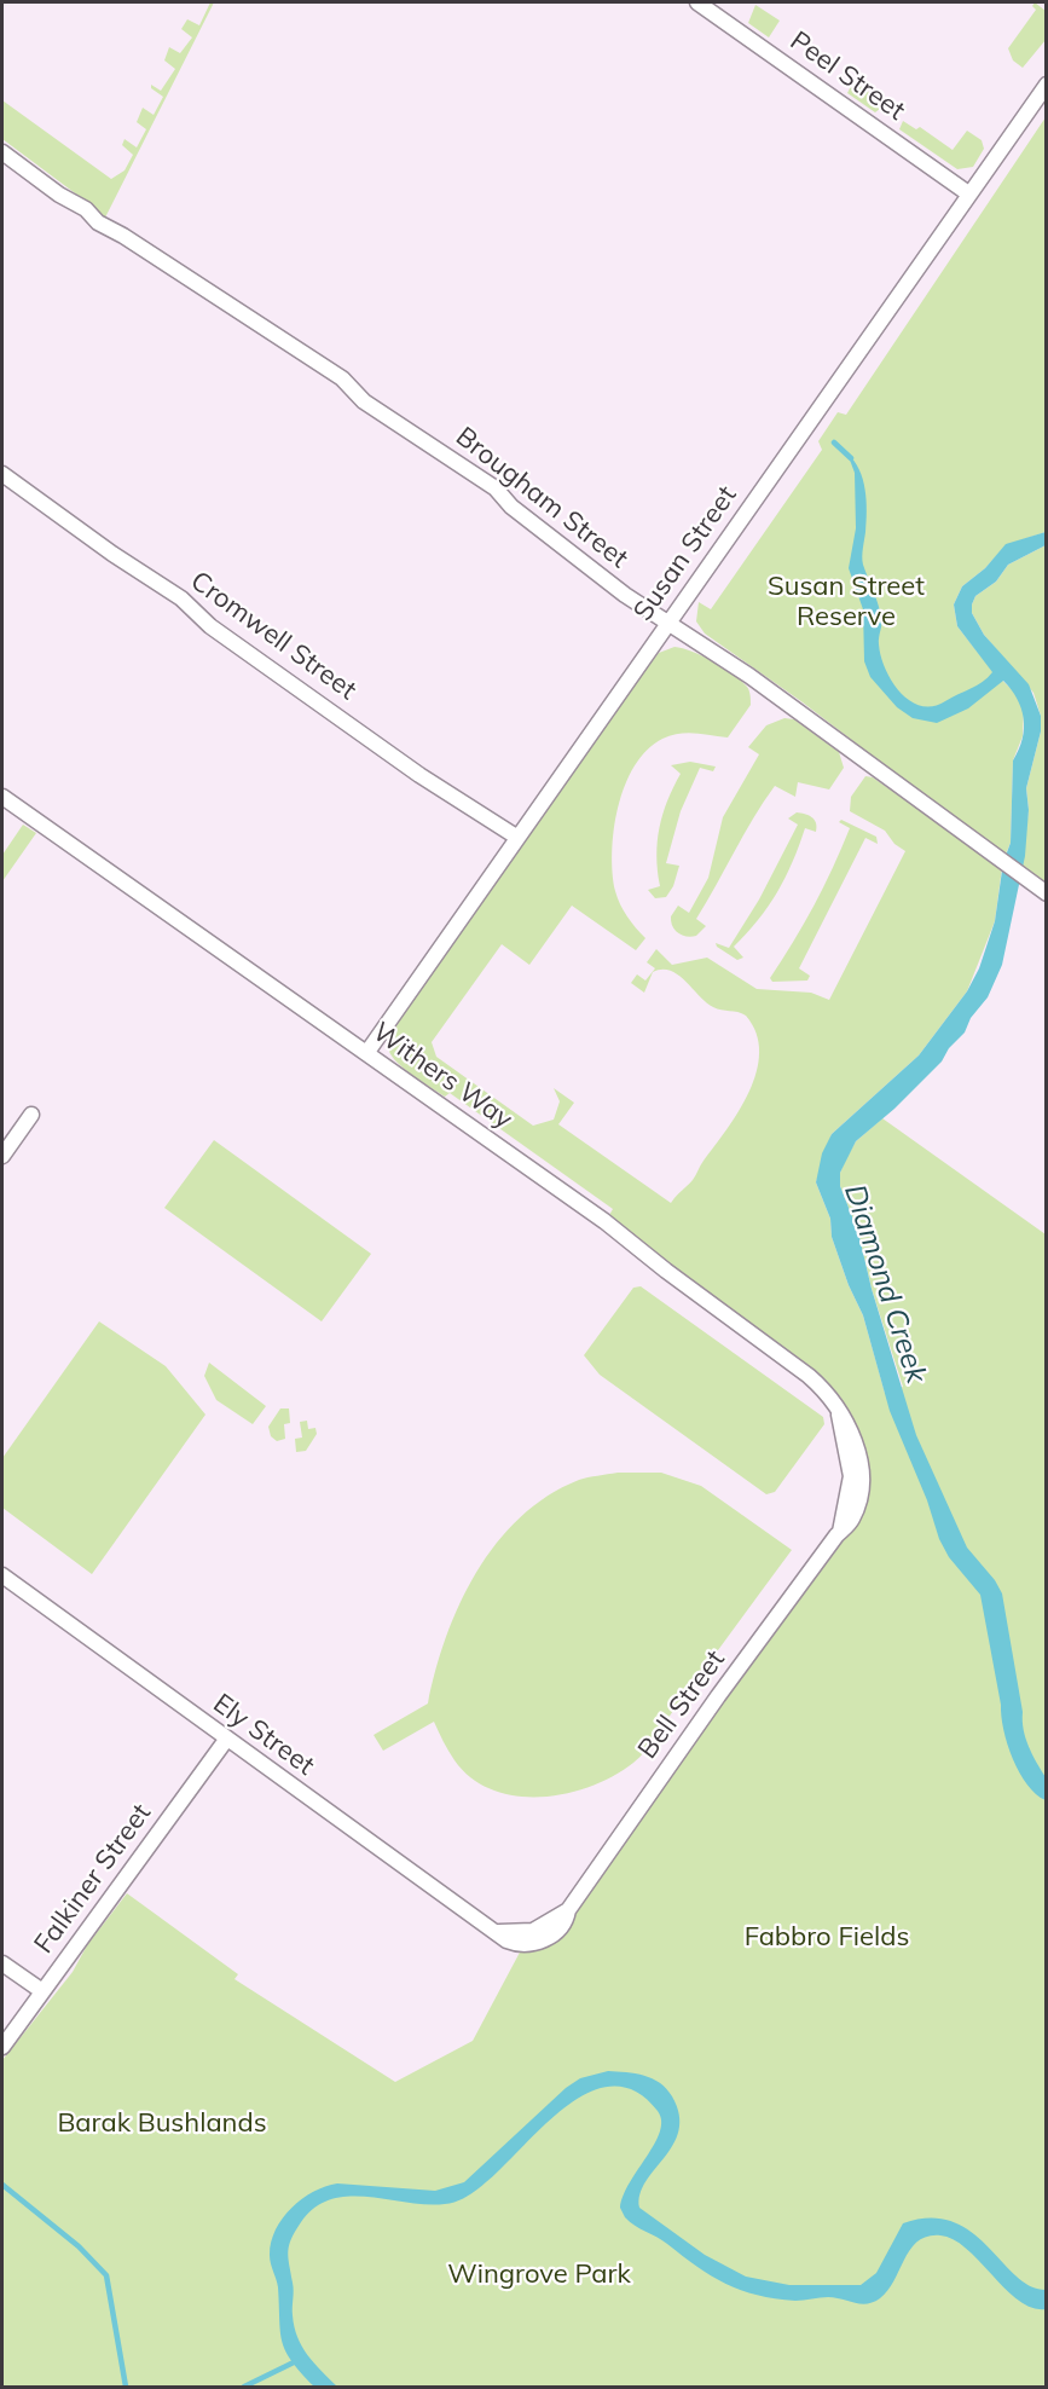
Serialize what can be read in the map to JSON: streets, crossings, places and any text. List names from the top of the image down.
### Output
{
  "streets": {
    "street": [
      "Peel Street",
      "Brougham Street",
      "Susan Street",
      "Cromwell Street",
      "Withers Way",
      "Bell Street",
      "Ely Street",
      "Falkiner Street"
    ]
  },
  "crossings": [
    ["Peel Street", "Susan Street"],
    ["Brougham Street", "Susan Street"],
    ["Susan Street", "Cromwell Street"],
    ["Susan Street", "Withers Way"],
    ["Withers Way", "Bell Street"],
    ["Bell Street", "Ely Street"],
    ["Ely Street", "Falkiner Street"]
  ],
  "water": ["Diamond Creek"],
  "parks": [
    "Susan Street Reserve",
    "Fabbro Fields",
    "Barak Bushlands",
    "Wingrove Park"
  ]
}
